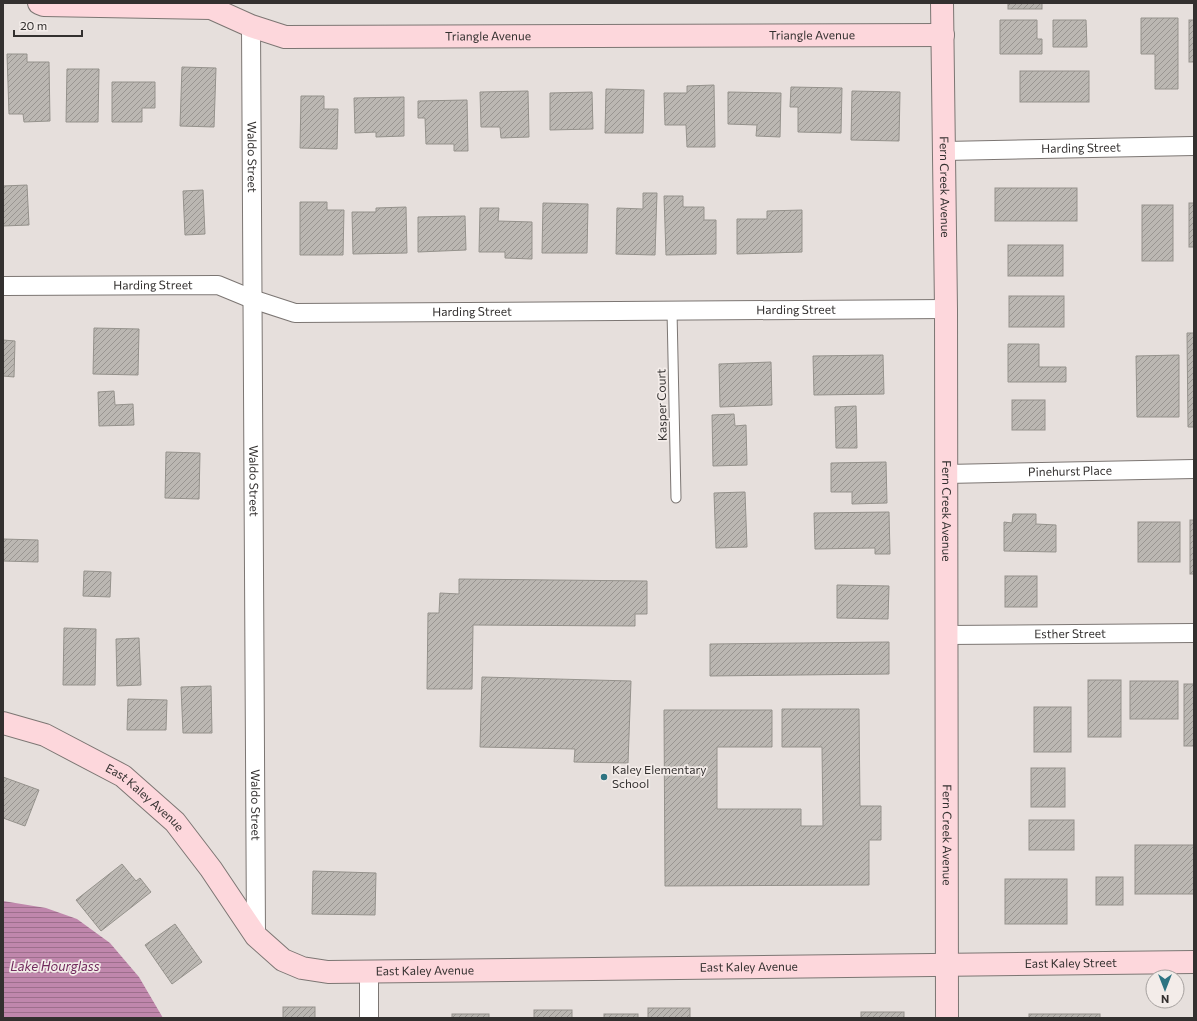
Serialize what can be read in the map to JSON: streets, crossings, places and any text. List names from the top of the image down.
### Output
{
  "streets": {
    "street": [
      "Triangle Avenue",
      "Harding Street",
      "Waldo Street",
      "Fern Creek Avenue",
      "Pinehurst Place",
      "Esther Street",
      "East Kaley Avenue",
      "East Kaley Street"
    ],
    "lane": ["Kasper Court"]
  },
  "crossings": [
    ["Triangle Avenue", "Waldo Street"],
    ["Triangle Avenue", "Fern Creek Avenue"],
    ["Harding Street", "Waldo Street"],
    ["Harding Street", "Fern Creek Avenue"],
    ["Harding Street", "Kasper Court"],
    ["Waldo Street", "East Kaley Avenue"],
    ["Fern Creek Avenue", "Pinehurst Place"],
    ["Fern Creek Avenue", "Esther Street"],
    ["Fern Creek Avenue", "East Kaley Avenue"],
    ["Fern Creek Avenue", "East Kaley Street"],
    ["East Kaley Avenue", "East Kaley Street"]
  ],
  "water": ["Lake Hourglass"],
  "places": ["Kaley Elementary School"],
  "scale_bar": "20 m",
  "north": "bottom"
}
